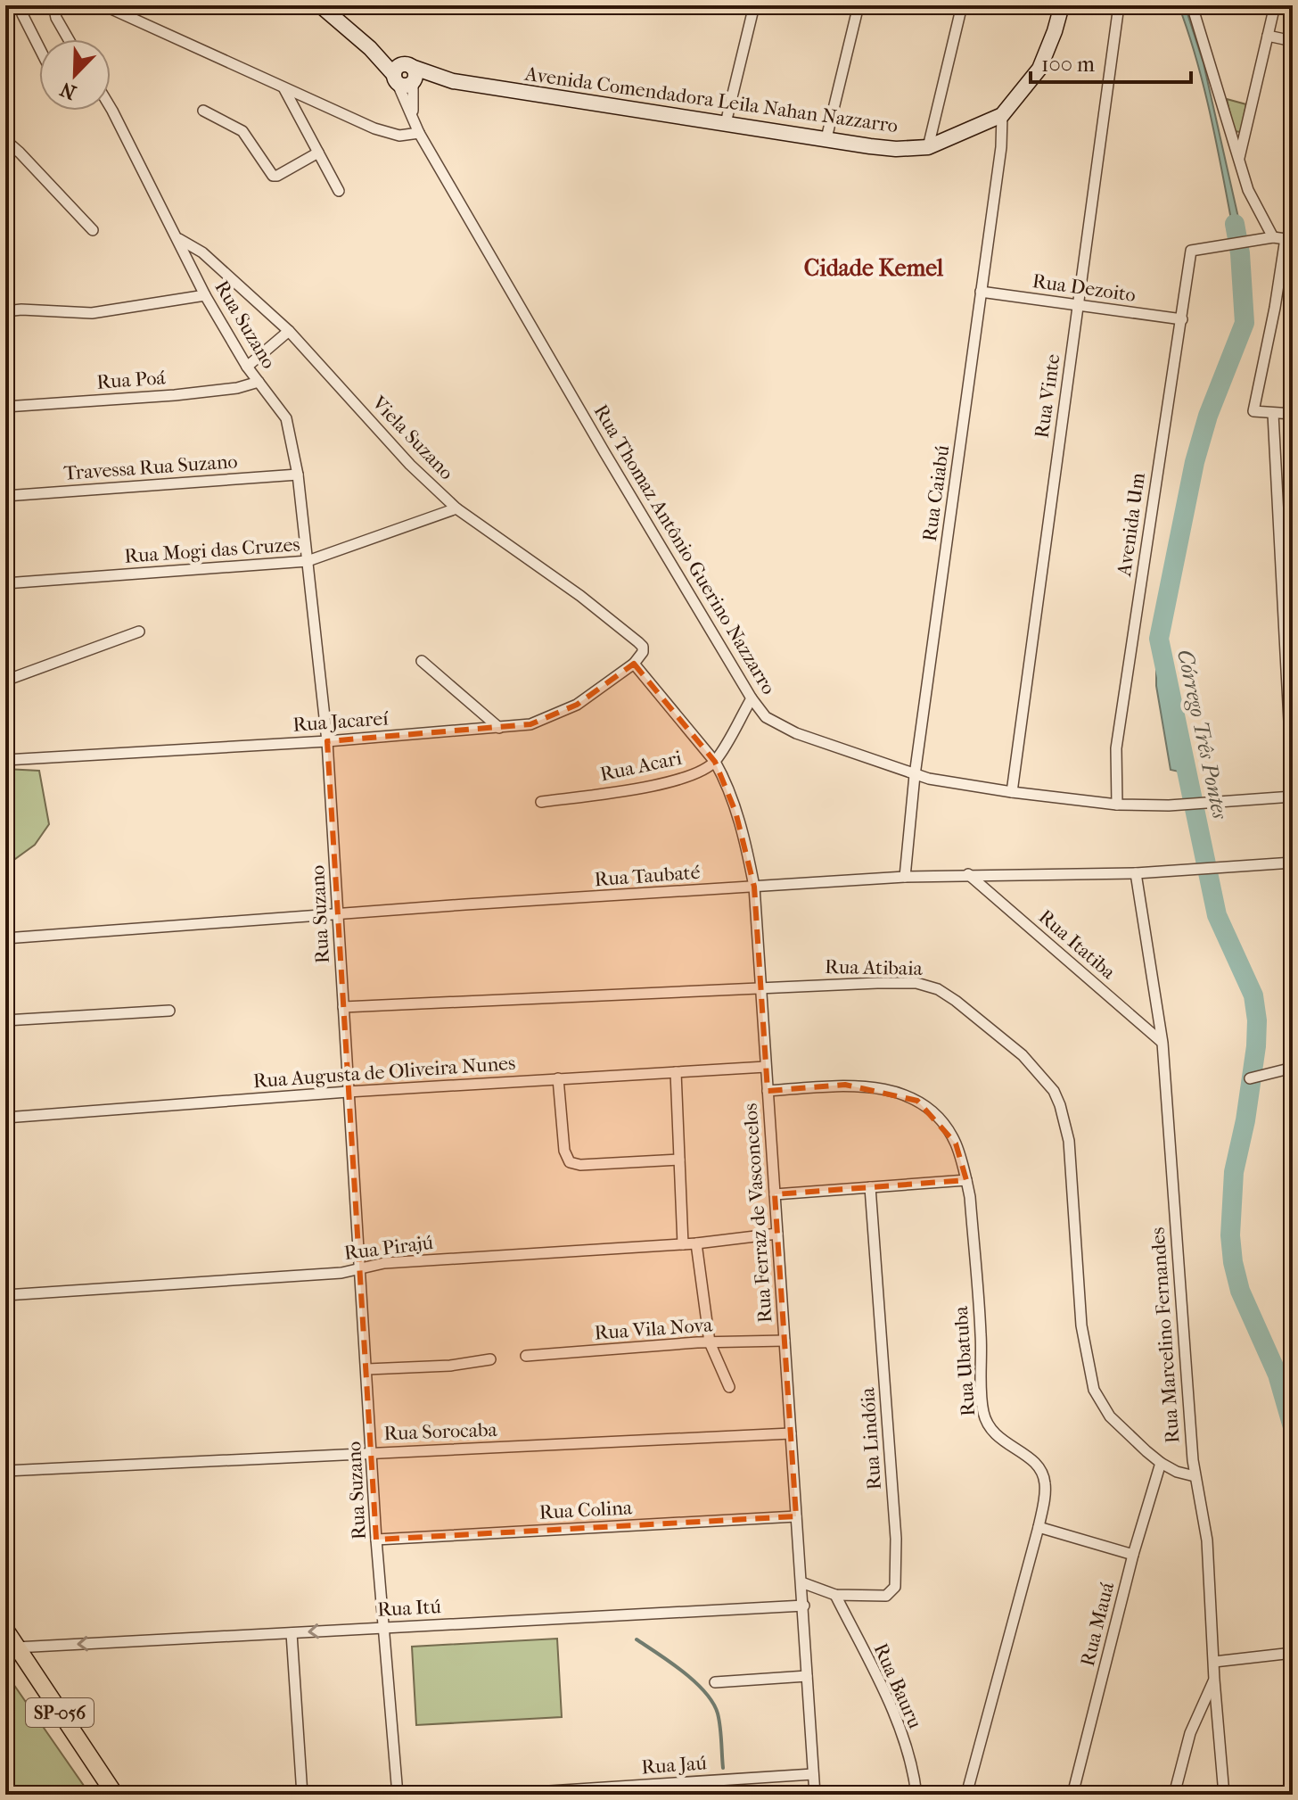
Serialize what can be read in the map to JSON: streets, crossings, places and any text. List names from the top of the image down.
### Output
{
  "streets": {
    "main road": ["Avenida Comendadora Leila Nahan Nazzarro", "SP-056"],
    "street": [
      "Rua Dezoito",
      "Rua Suzano",
      "Rua Poá",
      "Rua Vinte",
      "Viela Suzano",
      "Travessa Rua Suzano",
      "Rua Caiabú",
      "Avenida Um",
      "Rua Thomaz Antônio Guerino Nazzarro",
      "Rua Mogi das Cruzes",
      "Rua Jacareí",
      "Rua Acari",
      "Rua Taubaté",
      "Rua Itatiba",
      "Rua Atibaia",
      "Rua Augusta de Oliveira Nunes",
      "Rua Ferraz de Vasconcelos",
      "Rua Pirajú",
      "Rua Vila Nova",
      "Rua Marcelino Fernandes",
      "Rua Ubatuba",
      "Rua Sorocaba",
      "Rua Lindóia",
      "Rua Colina",
      "Rua Itú",
      "Rua Mauá",
      "Rua Bauru",
      "Rua Jaú"
    ]
  },
  "crossings": [
    ["Avenida Comendadora Leila Nahan Nazzarro", "Rua Caiabú"],
    ["Avenida Comendadora Leila Nahan Nazzarro", "Rua Thomaz Antônio Guerino Nazzarro"],
    ["Rua Dezoito", "Rua Vinte"],
    ["Rua Dezoito", "Rua Caiabú"],
    ["Rua Dezoito", "Avenida Um"],
    ["Rua Suzano", "Rua Poá"],
    ["Rua Suzano", "Viela Suzano"],
    ["Rua Suzano", "Travessa Rua Suzano"],
    ["Rua Suzano", "Rua Mogi das Cruzes"],
    ["Rua Suzano", "Rua Jacareí"],
    ["Rua Suzano", "Rua Taubaté"],
    ["Rua Suzano", "Rua Atibaia"],
    ["Rua Suzano", "Rua Augusta de Oliveira Nunes"],
    ["Rua Suzano", "Rua Pirajú"],
    ["Rua Suzano", "Rua Sorocaba"],
    ["Rua Suzano", "Rua Colina"],
    ["Rua Suzano", "Rua Itú"],
    ["Rua Vinte", "Rua Thomaz Antônio Guerino Nazzarro"],
    ["Viela Suzano", "Rua Mogi das Cruzes"],
    ["Viela Suzano", "Rua Jacareí"],
    ["Viela Suzano", "Rua Ferraz de Vasconcelos"],
    ["Rua Caiabú", "Rua Thomaz Antônio Guerino Nazzarro"],
    ["Rua Caiabú", "Rua Taubaté"],
    ["Avenida Um", "Rua Thomaz Antônio Guerino Nazzarro"],
    ["Rua Jacareí", "Rua Ferraz de Vasconcelos"],
    ["Rua Acari", "Rua Ferraz de Vasconcelos"],
    ["Rua Taubaté", "Rua Itatiba"],
    ["Rua Taubaté", "Rua Ferraz de Vasconcelos"],
    ["Rua Taubaté", "Rua Marcelino Fernandes"],
    ["Rua Itatiba", "Rua Marcelino Fernandes"],
    ["Rua Atibaia", "Rua Ferraz de Vasconcelos"],
    ["Rua Atibaia", "Rua Marcelino Fernandes"],
    ["Rua Atibaia", "Rua Mauá"],
    ["Rua Augusta de Oliveira Nunes", "Rua Ferraz de Vasconcelos"],
    ["Rua Ferraz de Vasconcelos", "Rua Pirajú"],
    ["Rua Ferraz de Vasconcelos", "Rua Vila Nova"],
    ["Rua Ferraz de Vasconcelos", "Rua Ubatuba"],
    ["Rua Ferraz de Vasconcelos", "Rua Sorocaba"],
    ["Rua Ferraz de Vasconcelos", "Rua Lindóia"],
    ["Rua Ferraz de Vasconcelos", "Rua Colina"],
    ["Rua Ferraz de Vasconcelos", "Rua Itú"],
    ["Rua Ferraz de Vasconcelos", "Rua Jaú"],
    ["Rua Lindóia", "Rua Bauru"],
    ["Rua Itú", "SP-056"]
  ],
  "one_way": ["Rua Itú"],
  "districts": ["Cidade Kemel"],
  "water": ["Córrego Três Pontes"],
  "scale_bar": "100 m",
  "north": "bottom left"
}
